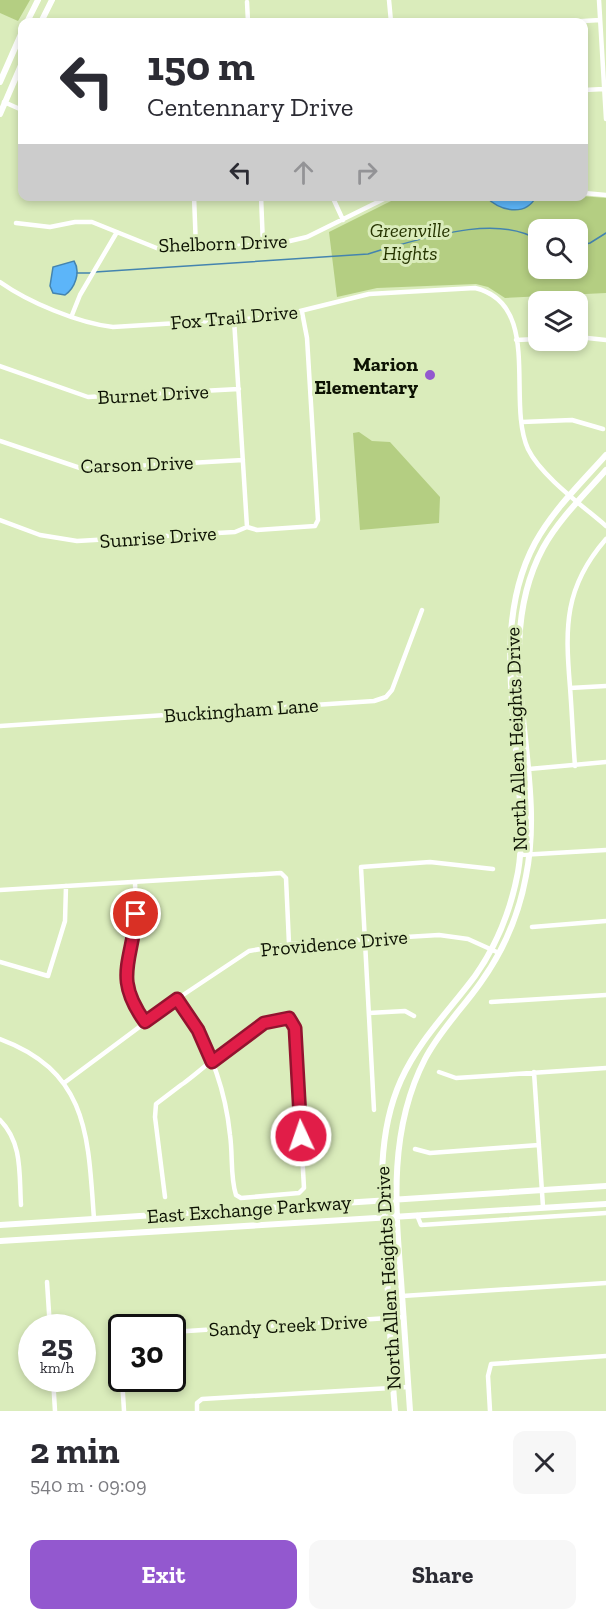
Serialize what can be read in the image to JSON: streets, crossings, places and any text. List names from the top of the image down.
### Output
{
  "streets": {
    "main road": ["North Allen Heights Drive", "East Exchange Parkway"],
    "street": [
      "Shelborn Drive",
      "Fox Trail Drive",
      "Burnet Drive",
      "Carson Drive",
      "Sunrise Drive",
      "Buckingham Lane",
      "Providence Drive",
      "Sandy Creek Drive"
    ]
  },
  "crossings": [
    ["Fox Trail Drive", "Sunrise Drive"],
    ["Fox Trail Drive", "North Allen Heights Drive"],
    ["North Allen Heights Drive", "Providence Drive"],
    ["North Allen Heights Drive", "East Exchange Parkway"],
    ["North Allen Heights Drive", "Sandy Creek Drive"]
  ],
  "parks": ["Greenville Hights"],
  "places": ["Marion Elementary"],
  "page": {
    "turn": ["150 m", "Centennary Drive"],
    "speed": "25 km/h",
    "limit": "30",
    "heading": ["2 min", "540 m · 09:09"],
    "buttons": ["Exit", "Share"]
  }
}
